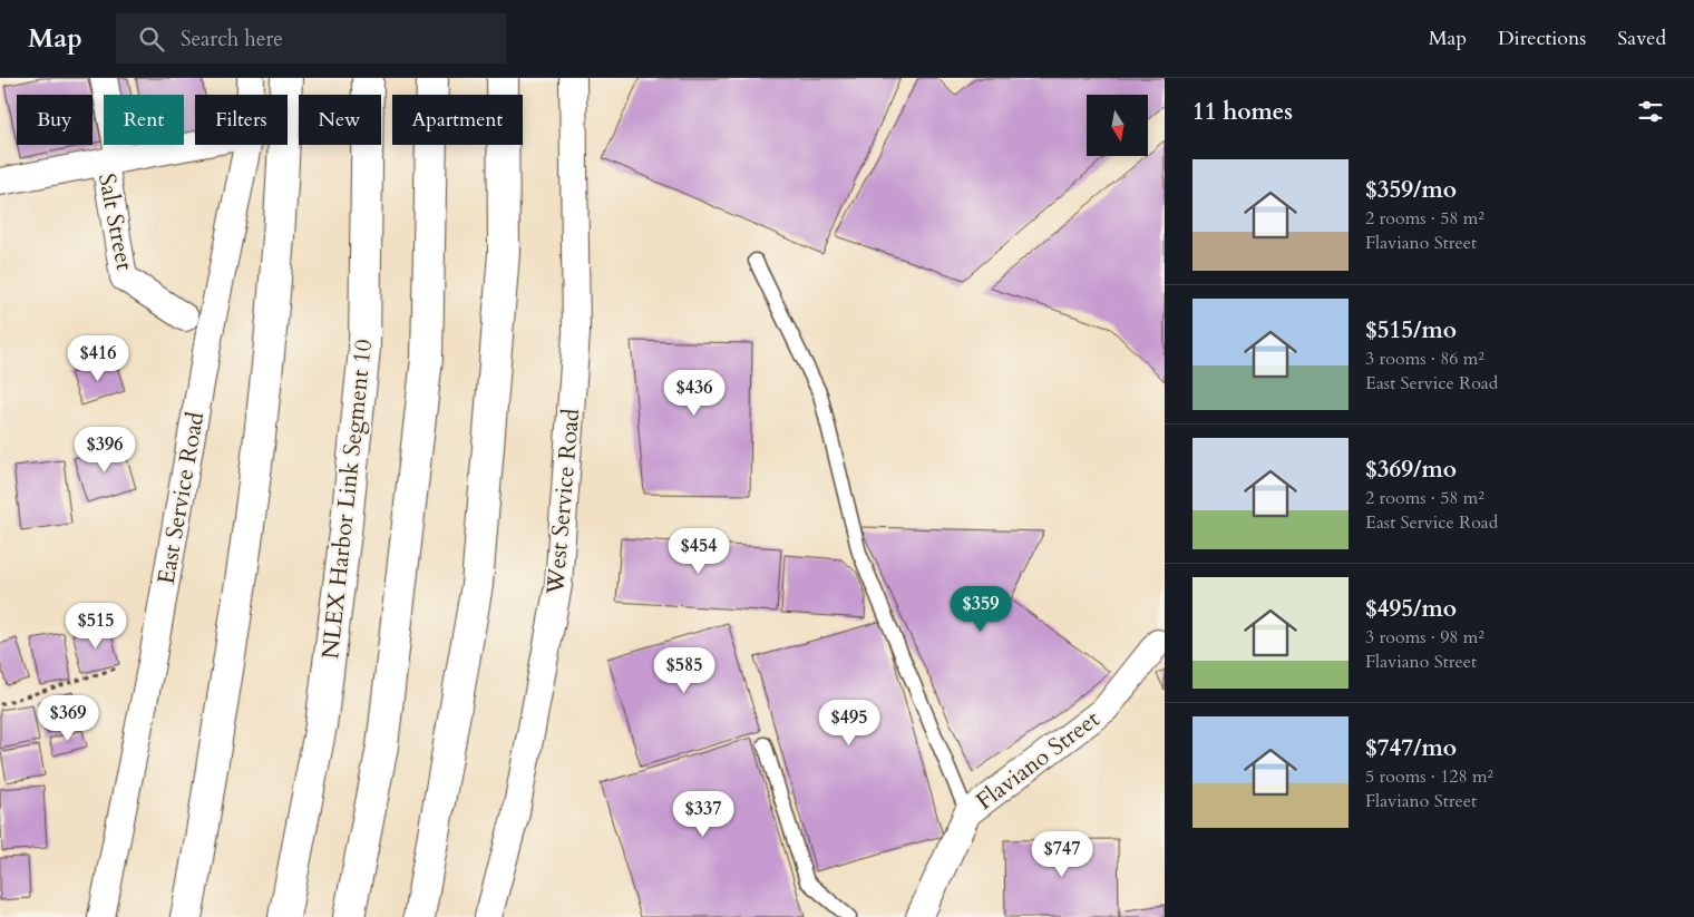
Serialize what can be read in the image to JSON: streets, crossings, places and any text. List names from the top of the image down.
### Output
{
  "streets": {
    "highway": ["NLEX Harbor Link Segment 10"],
    "street": [
      "Salt Street",
      "East Service Road",
      "West Service Road",
      "Flaviano Street"
    ]
  },
  "north": "bottom",
  "page": {
    "header": "Map",
    "search": "Search here",
    "nav": ["Map", "Directions", "Saved"],
    "heading": "11 homes",
    "chip": [
      "Buy",
      "Rent",
      "Filters",
      "New",
      "Apartment"
    ],
    "list": [
      {
        "name": "$359/mo",
        "note": "2 rooms · 58 m² · Flaviano Street"
      },
      {
        "name": "$515/mo",
        "note": "3 rooms · 86 m² · East Service Road"
      },
      {
        "name": "$369/mo",
        "note": "2 rooms · 58 m² · East Service Road"
      },
      {
        "name": "$495/mo",
        "note": "3 rooms · 98 m² · Flaviano Street"
      },
      {
        "name": "$747/mo",
        "note": "5 rooms · 128 m² · Flaviano Street"
      }
    ],
    "price": [
      "$416",
      "$436",
      "$396",
      "$454",
      "$359",
      "$515",
      "$585",
      "$369",
      "$495",
      "$337",
      "$747"
    ]
  }
}
